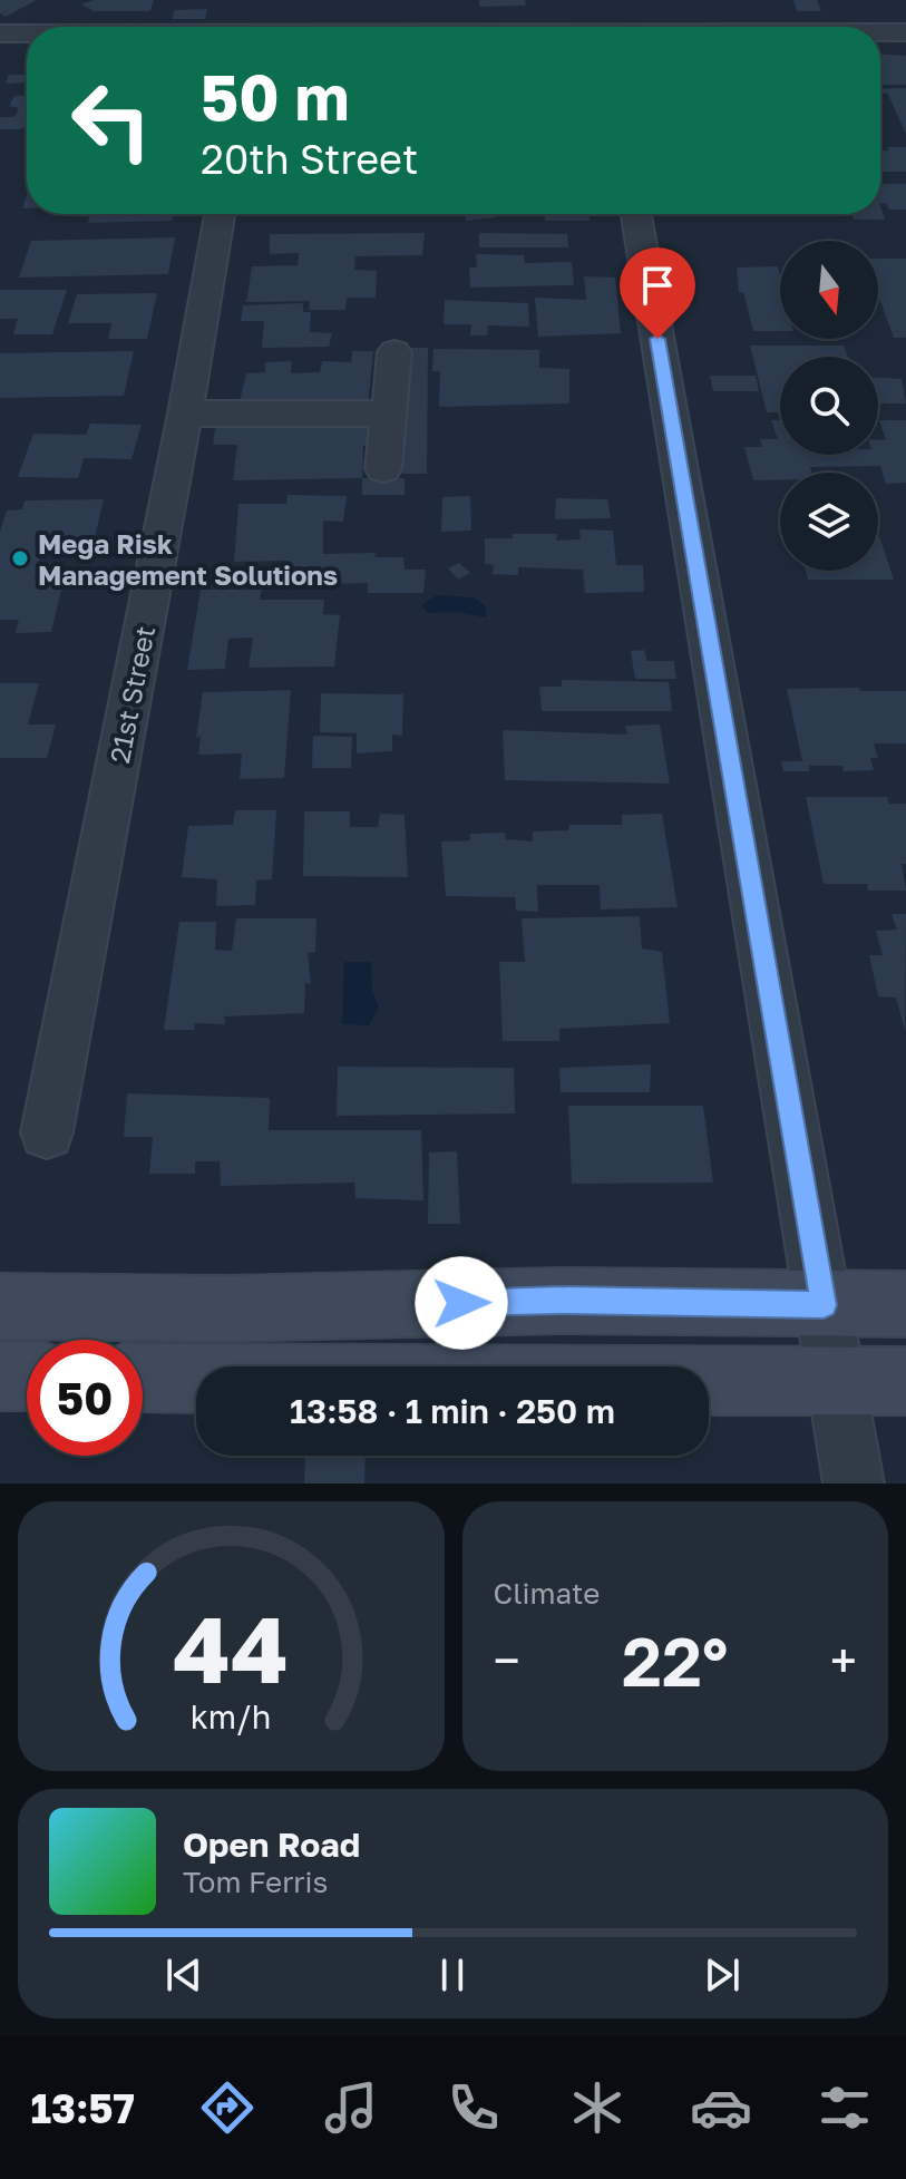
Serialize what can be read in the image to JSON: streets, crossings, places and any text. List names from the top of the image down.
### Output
{
  "streets": {
    "street": ["21st Street"]
  },
  "places": ["Mega Risk Management Solutions"],
  "north": "bottom",
  "page": {
    "turn": ["50 m", "20th Street"],
    "limit": "50",
    "trip": "13:58 · 1 min · 250 m",
    "tile": "Climate",
    "heat": ["−", "22°", "+"],
    "song": ["Open Road", "Tom Ferris"],
    "tabs": "13:57",
    "gauge": ["44", "km/h"]
  }
}
